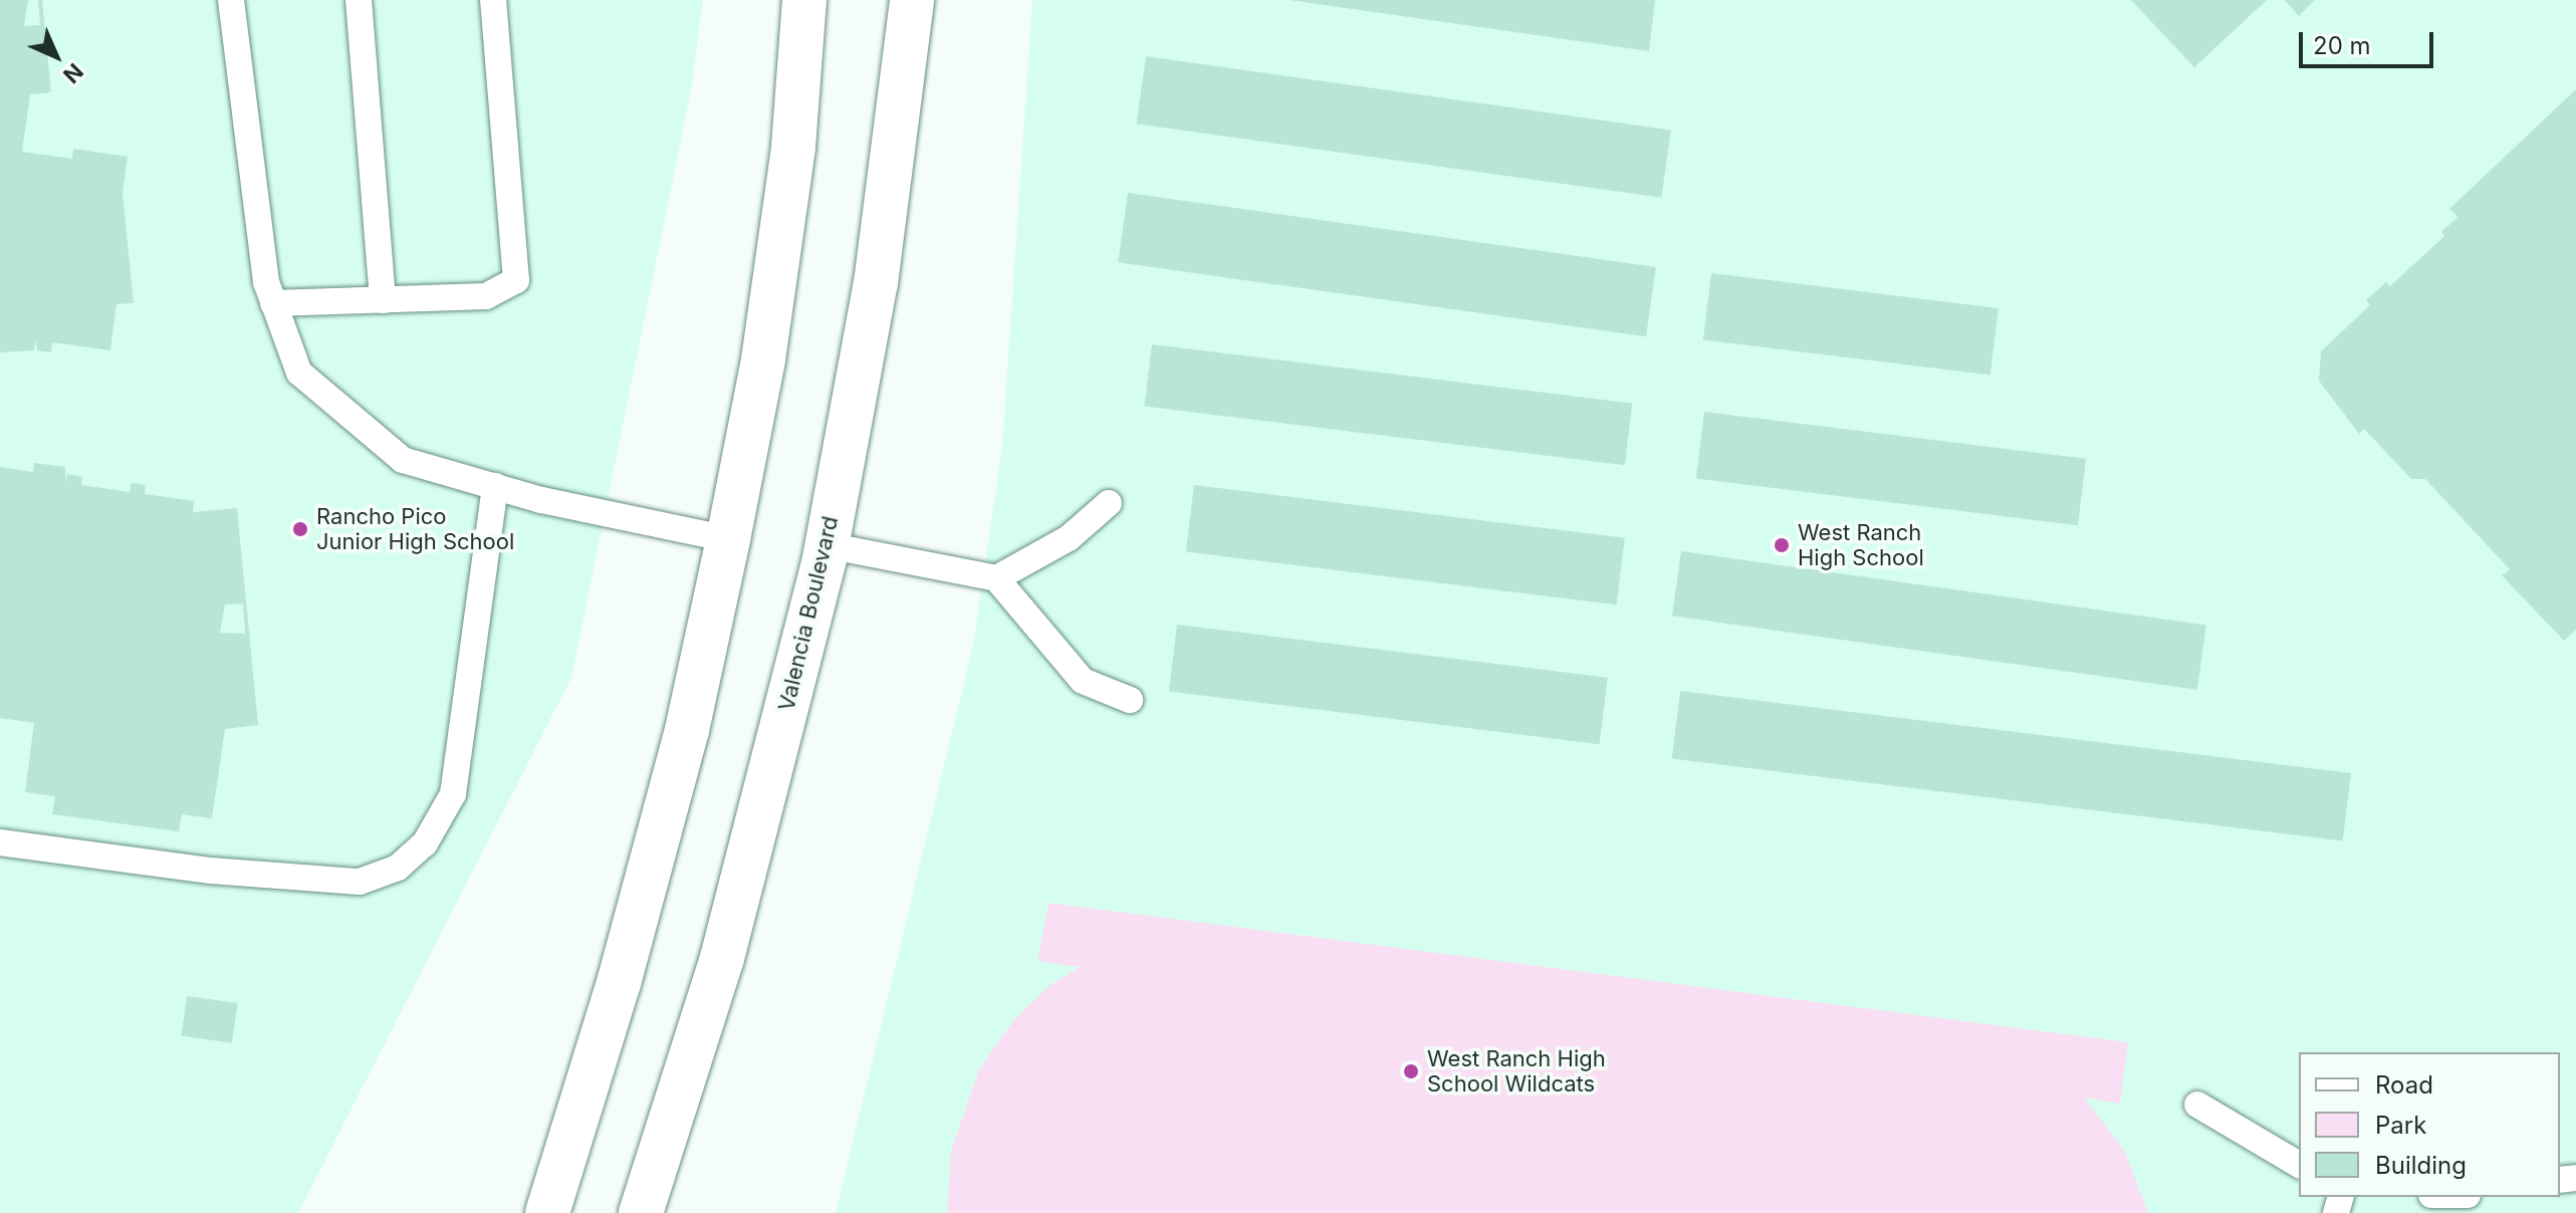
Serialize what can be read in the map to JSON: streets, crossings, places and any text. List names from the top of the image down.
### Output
{
  "streets": {
    "street": ["Valencia Boulevard"]
  },
  "places": ["Rancho Pico Junior High School", "West Ranch High School", "West Ranch High School Wildcats"],
  "legend": ["Road", "Park", "Building"],
  "scale_bar": "20 m",
  "north": "bottom right"
}
